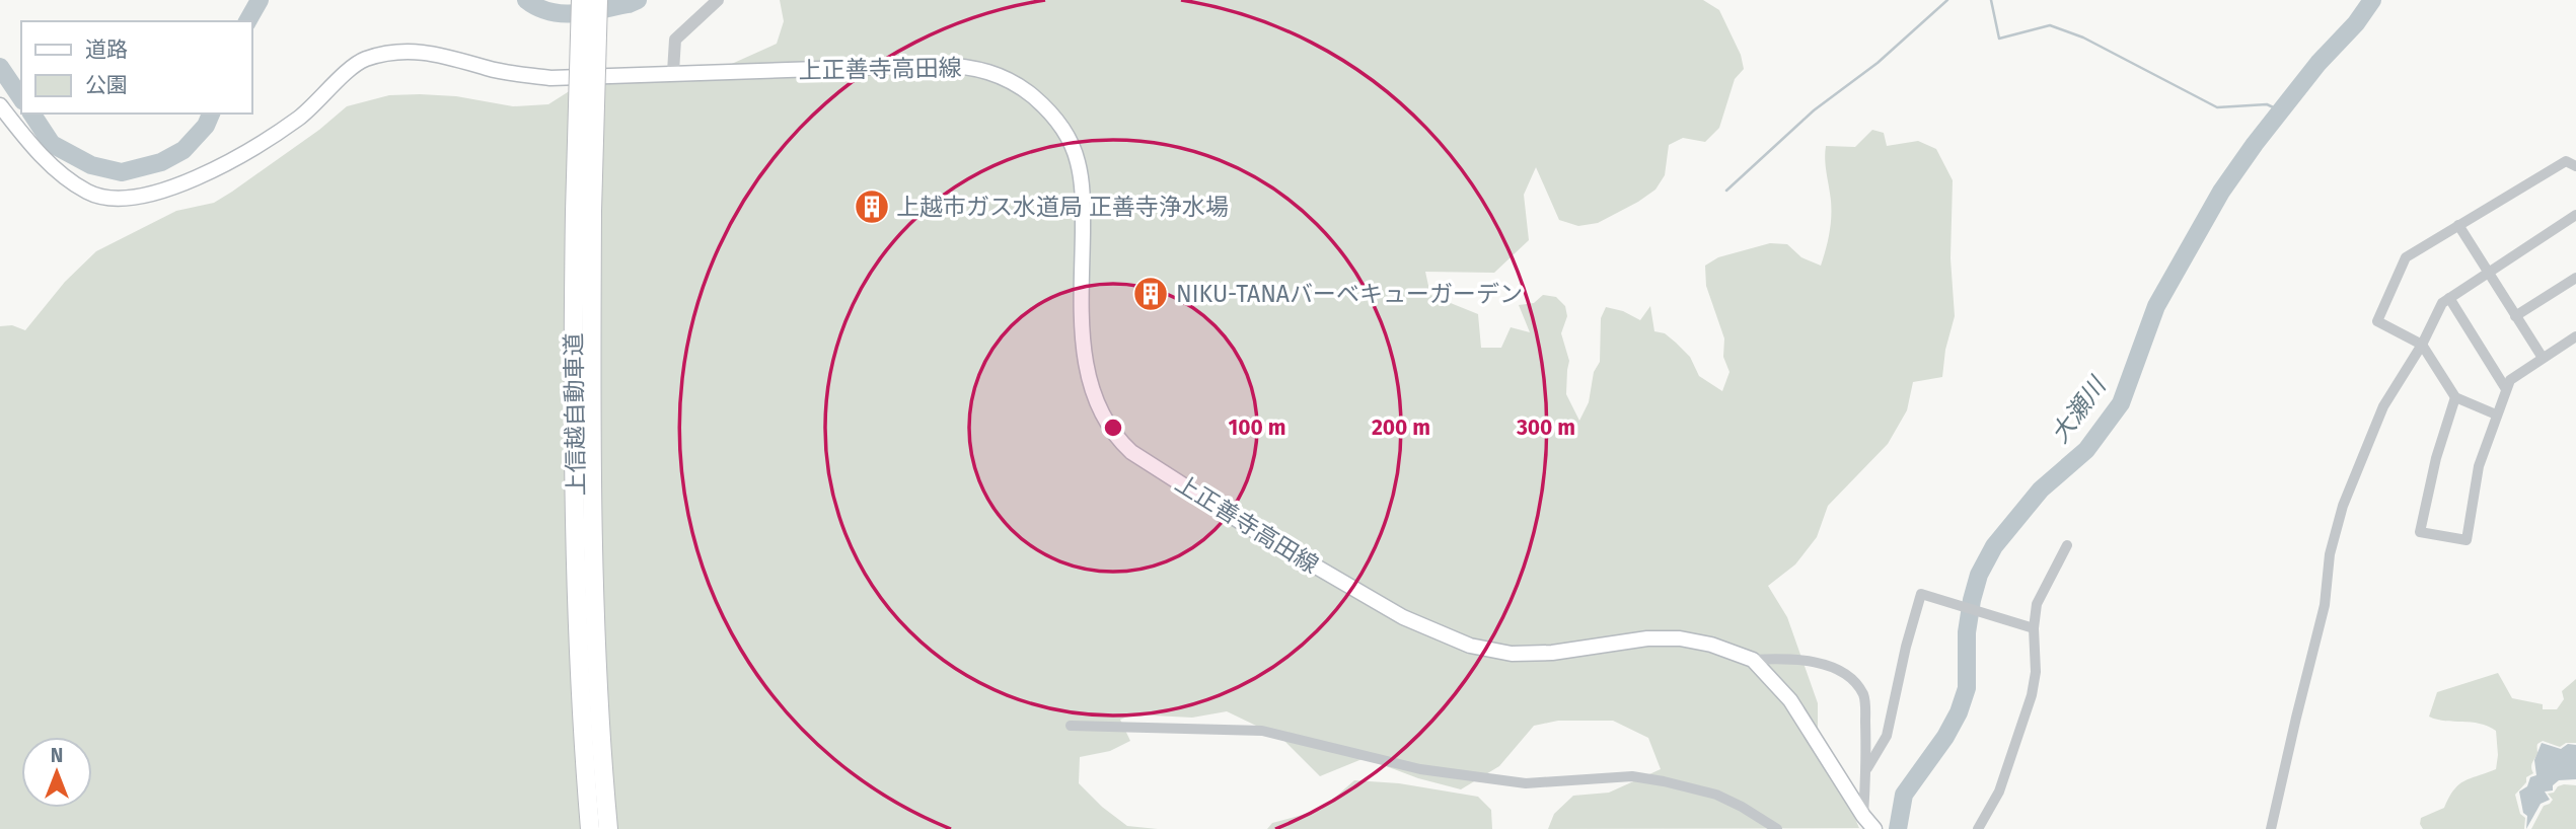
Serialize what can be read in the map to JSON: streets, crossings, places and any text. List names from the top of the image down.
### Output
{
  "streets": {
    "highway": ["上信越自動車道"],
    "main road": ["上正善寺高田線"]
  },
  "water": ["大瀬川"],
  "places": {
    "building": ["上越市ガス水道局 正善寺浄水場", "NIKU-TANAバーベキューガーデン"]
  },
  "legend": ["道路", "公園"],
  "north": "top",
  "rings": ["100 m", "200 m", "300 m"]
}
